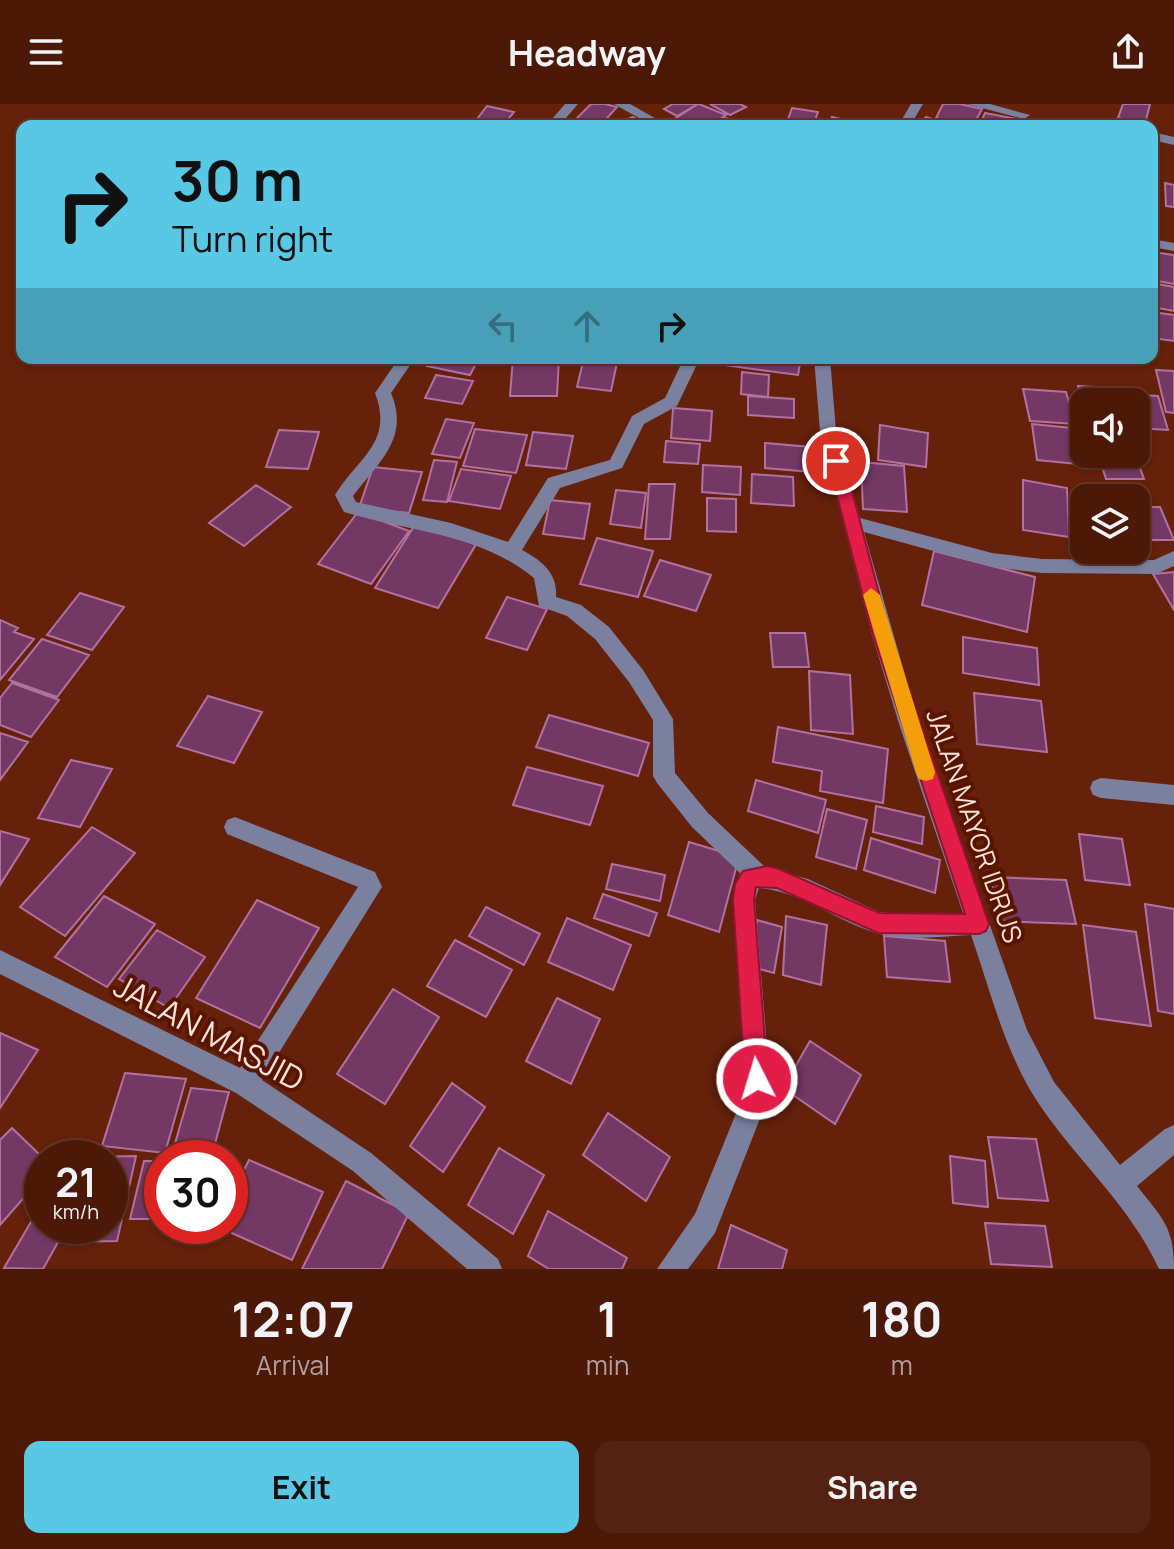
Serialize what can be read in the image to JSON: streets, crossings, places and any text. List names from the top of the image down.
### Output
{
  "streets": {
    "street": ["JALAN MAYOR IDRUS", "JALAN MASJID"]
  },
  "page": {
    "header": "Headway",
    "turn": ["30 m", "Turn right"],
    "speed": "21 km/h",
    "limit": "30",
    "eta": [
      "12:07",
      "Arrival",
      "1",
      "min",
      "180",
      "m"
    ],
    "buttons": ["Exit", "Share"]
  }
}
